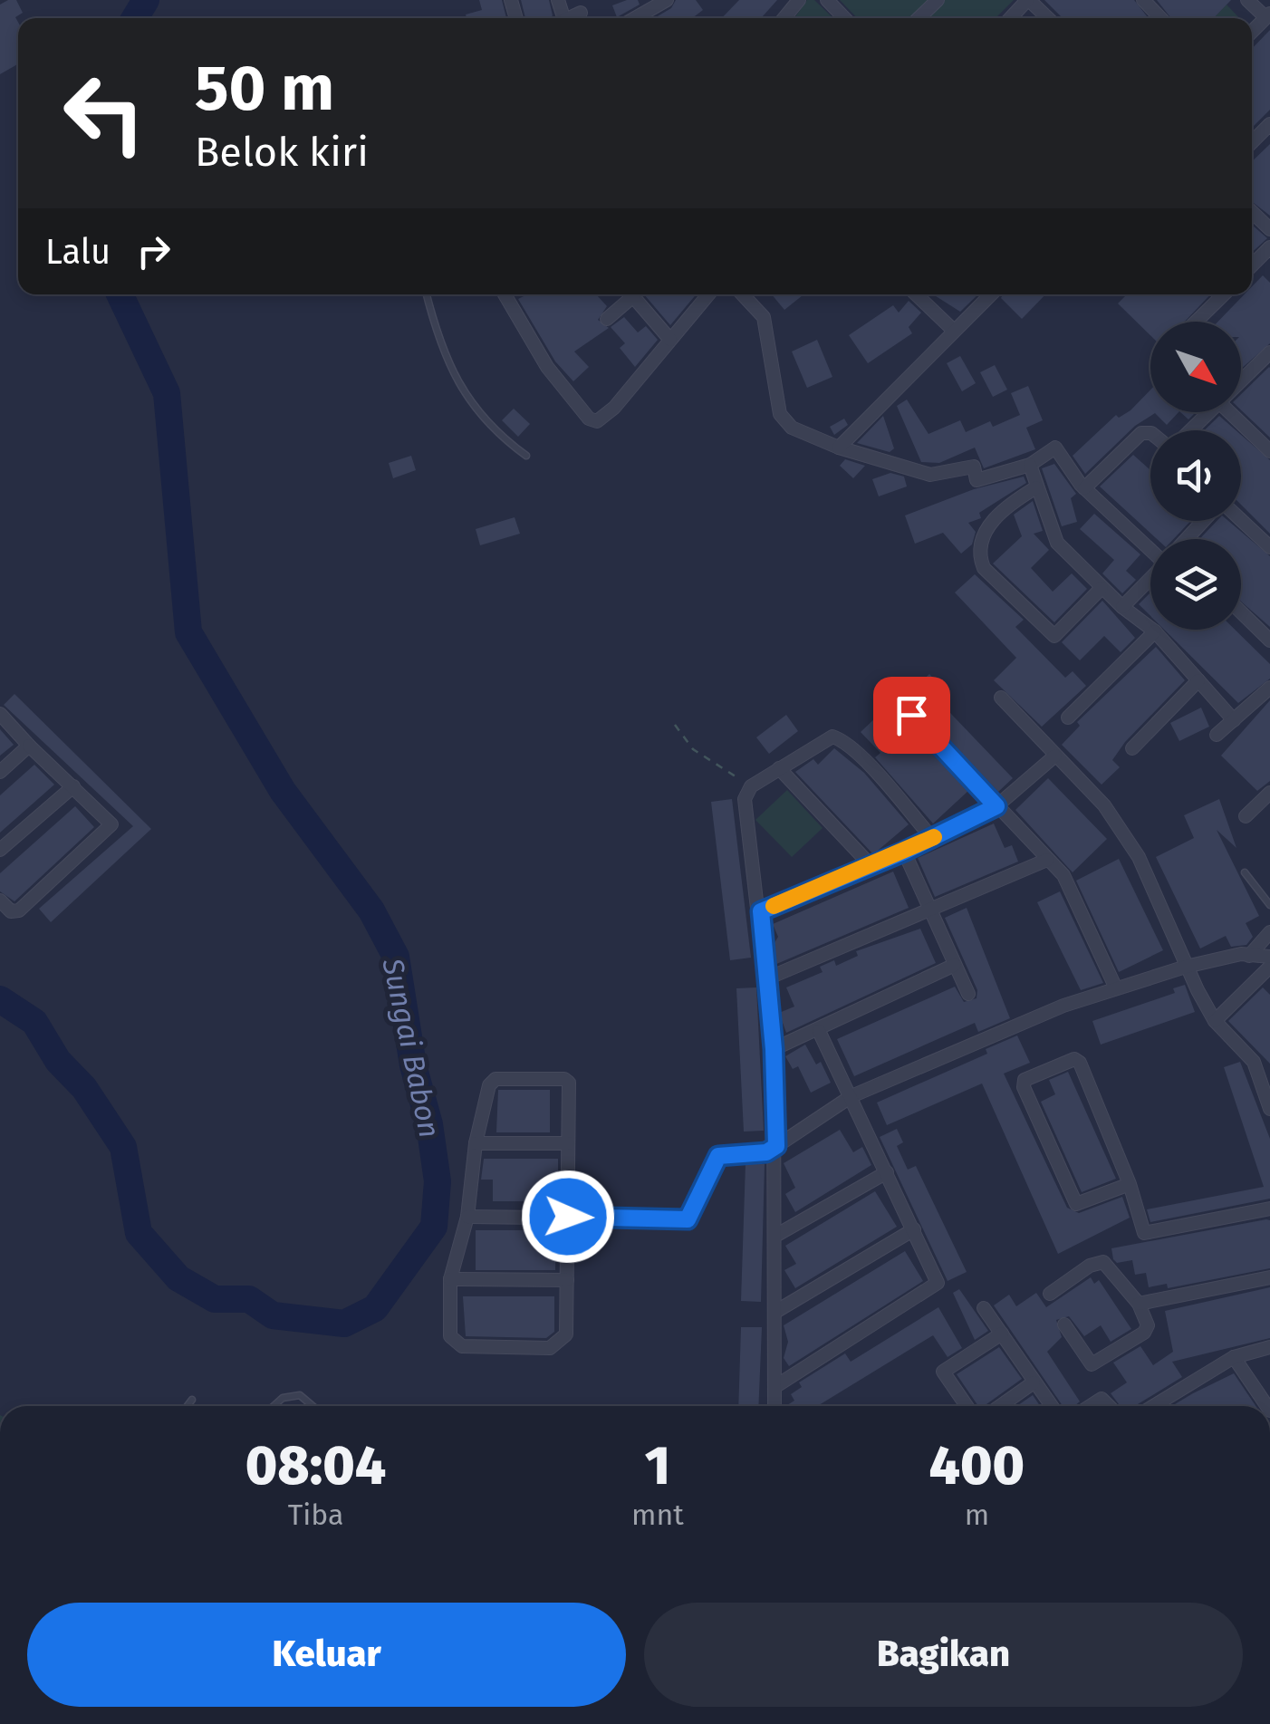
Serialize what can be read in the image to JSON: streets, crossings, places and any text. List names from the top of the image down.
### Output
{
  "water": ["Sungai Babon"],
  "north": "bottom right",
  "page": {
    "turn": ["50 m", "Belok kiri"],
    "then": "Lalu",
    "eta": [
      "08:04",
      "Tiba",
      "1",
      "mnt",
      "400",
      "m"
    ],
    "buttons": ["Keluar", "Bagikan"]
  }
}
